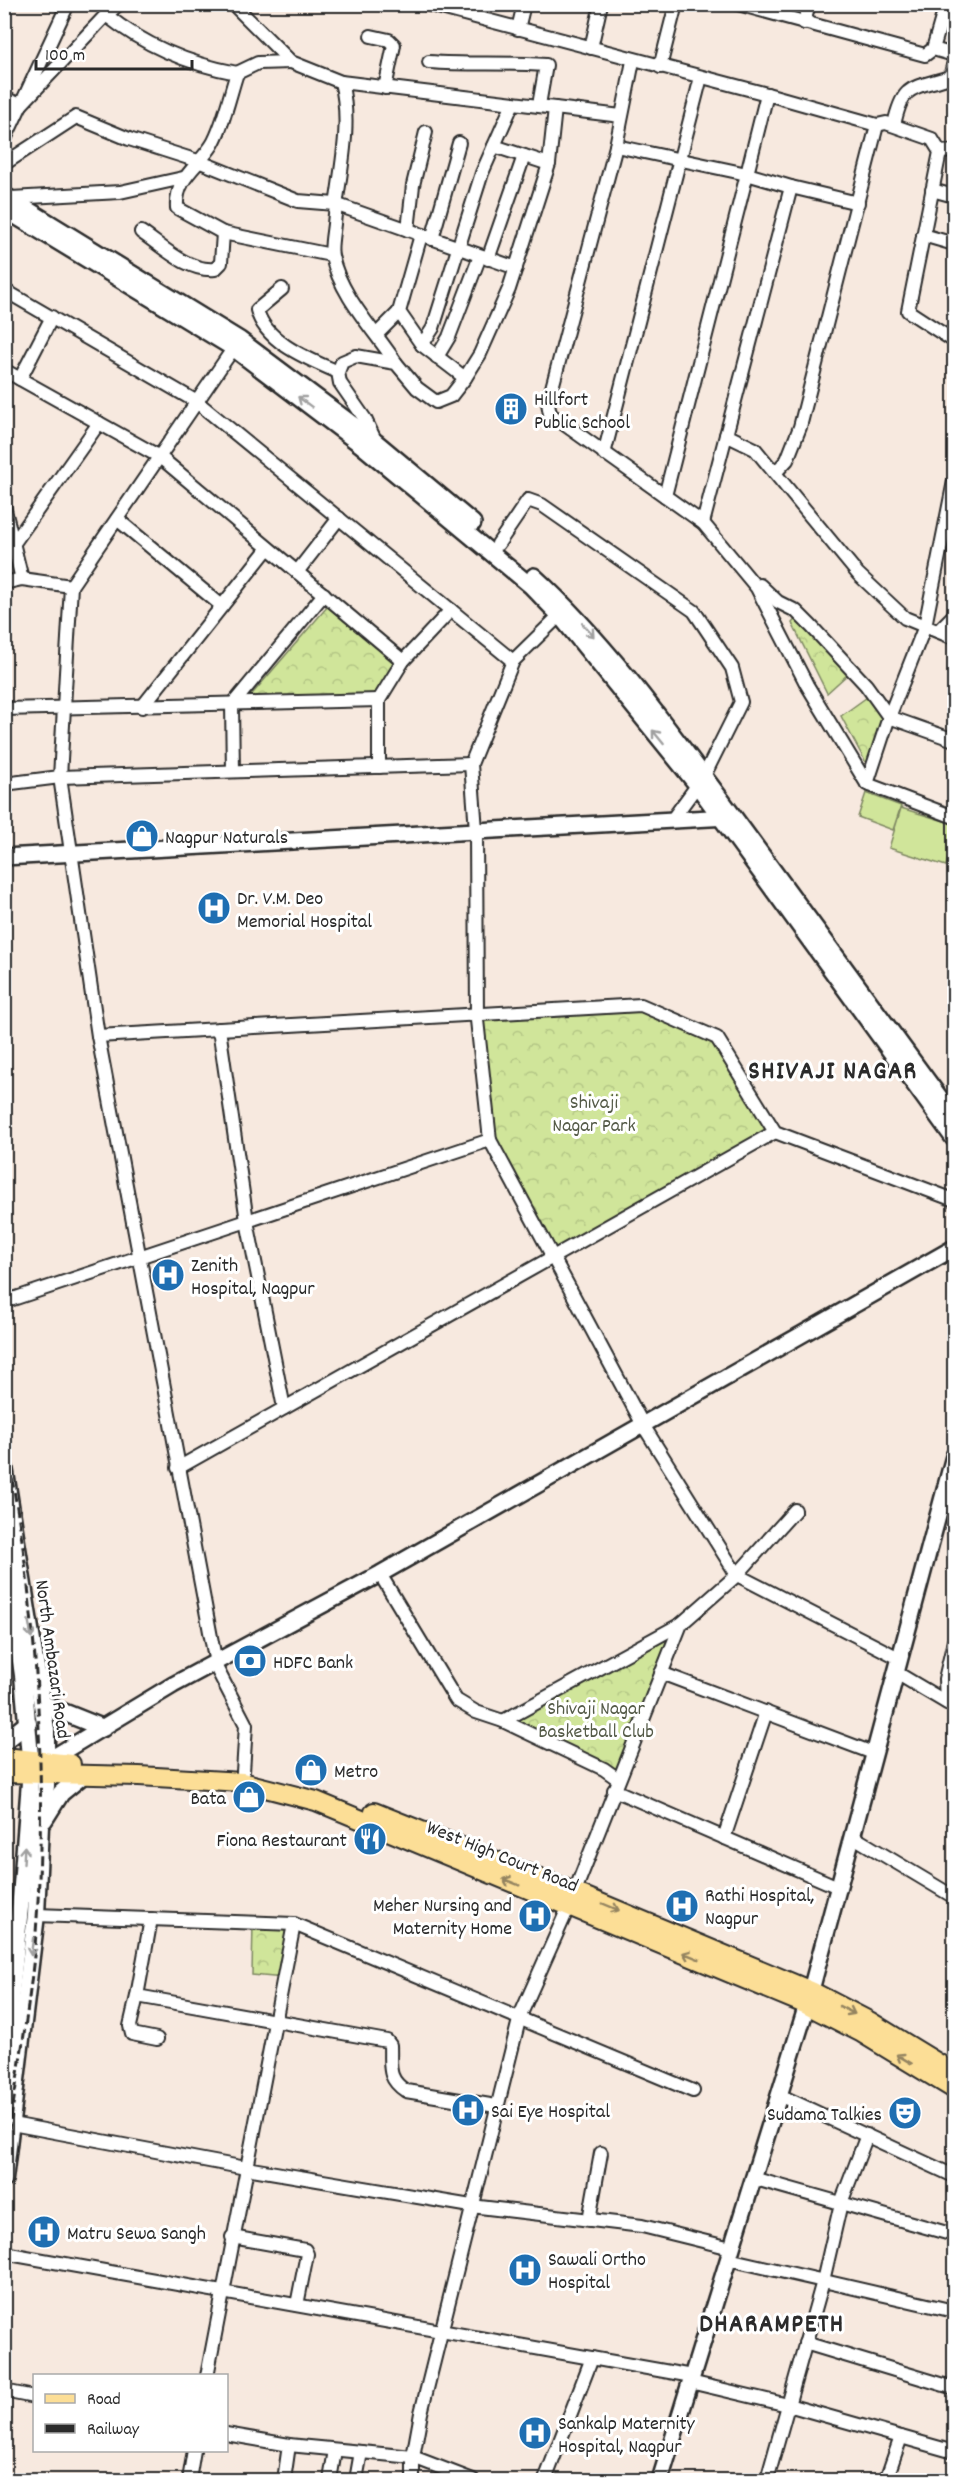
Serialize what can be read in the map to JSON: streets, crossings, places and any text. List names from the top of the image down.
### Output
{
  "streets": {
    "main road": ["North Ambazari Road", "West High Court Road"]
  },
  "crossings": [
    ["North Ambazari Road", "West High Court Road"]
  ],
  "districts": ["SHIVAJI NAGAR", "DHARAMPETH"],
  "parks": ["Shivaji Nagar Park", "Shivaji Nagar Basketball Club"],
  "places": {
    "building": ["Hillfort Public School"],
    "shop": ["Nagpur Naturals", "Metro", "Bata"],
    "hospital": [
      "Dr. V.M. Deo Memorial Hospital",
      "Zenith Hospital, Nagpur",
      "Rathi Hospital, Nagpur",
      "Meher Nursing and Maternity Home",
      "Sai Eye Hospital",
      "Matru Sewa Sangh",
      "Sawali Ortho Hospital",
      "Sankalp Maternity Hospital, Nagpur"
    ],
    "bank": ["HDFC Bank"],
    "restaurant": ["Fiona Restaurant"],
    "theatre": ["Sudama Talkies"]
  },
  "legend": ["Road", "Railway"],
  "scale_bar": "100 m"
}
